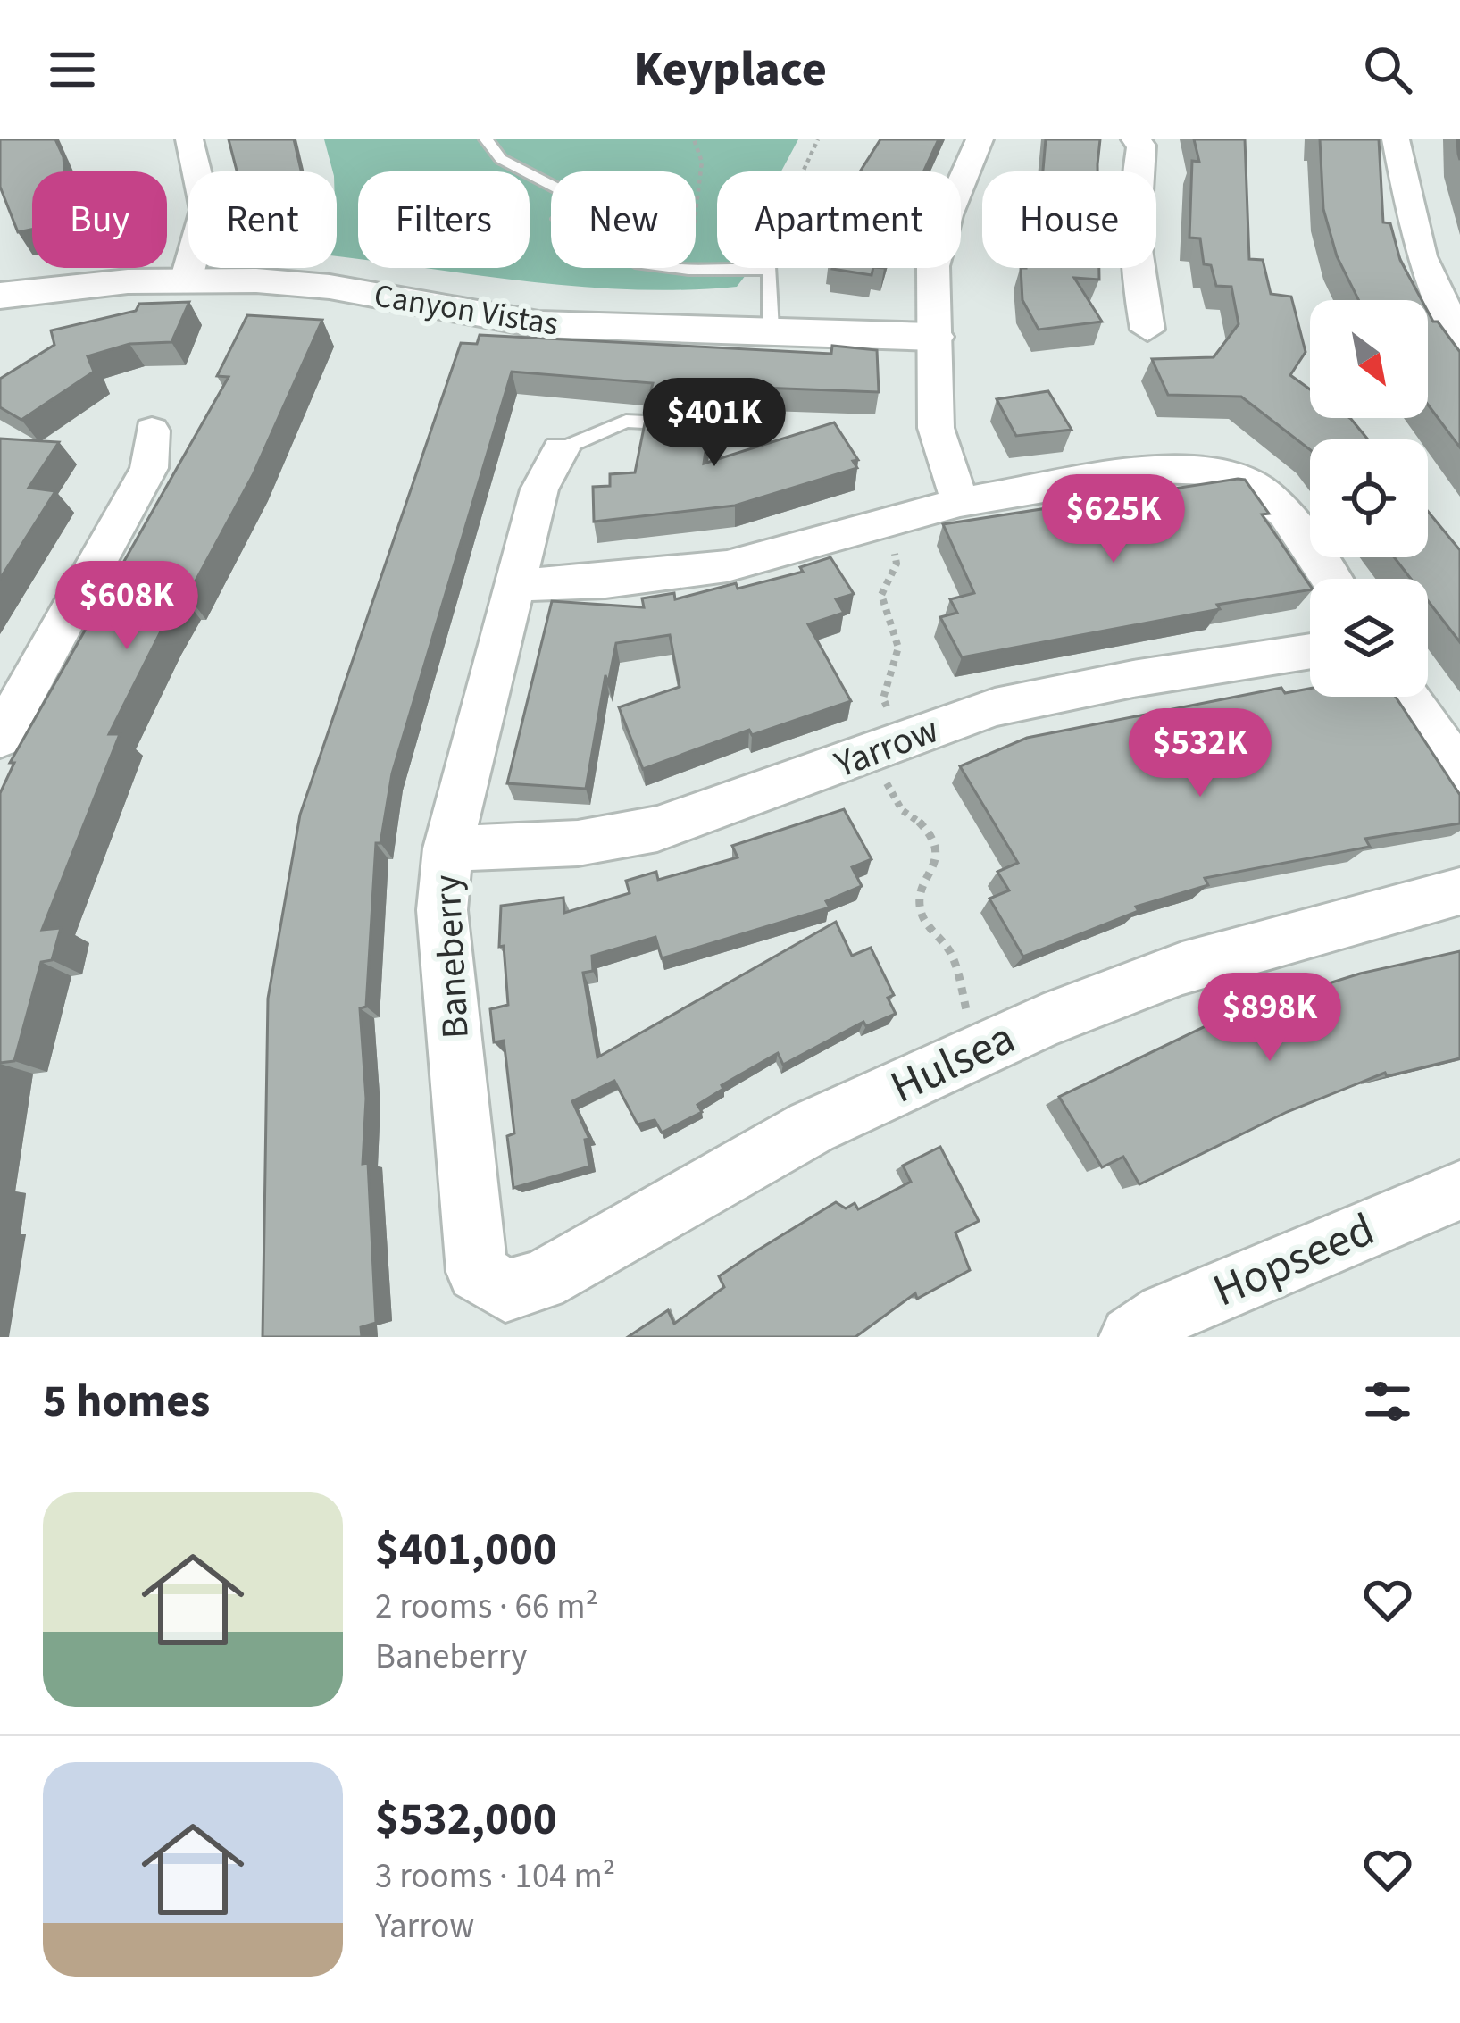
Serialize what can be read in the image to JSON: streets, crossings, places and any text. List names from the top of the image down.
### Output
{
  "streets": {
    "street": [
      "Canyon Vistas",
      "Yarrow",
      "Baneberry",
      "Hulsea",
      "Hopseed"
    ]
  },
  "crossings": [
    ["Yarrow", "Baneberry"],
    ["Baneberry", "Hulsea"]
  ],
  "north": "bottom right",
  "page": {
    "header": "Keyplace",
    "chip": [
      "Buy",
      "Rent",
      "Filters",
      "New",
      "Apartment",
      "House"
    ],
    "price": [
      "$401K",
      "$625K",
      "$608K",
      "$532K",
      "$898K"
    ],
    "heading": "5 homes",
    "list": [
      {
        "name": "$401,000",
        "note": "2 rooms · 66 m² · Baneberry"
      },
      {
        "name": "$532,000",
        "note": "3 rooms · 104 m² · Yarrow"
      }
    ]
  }
}
